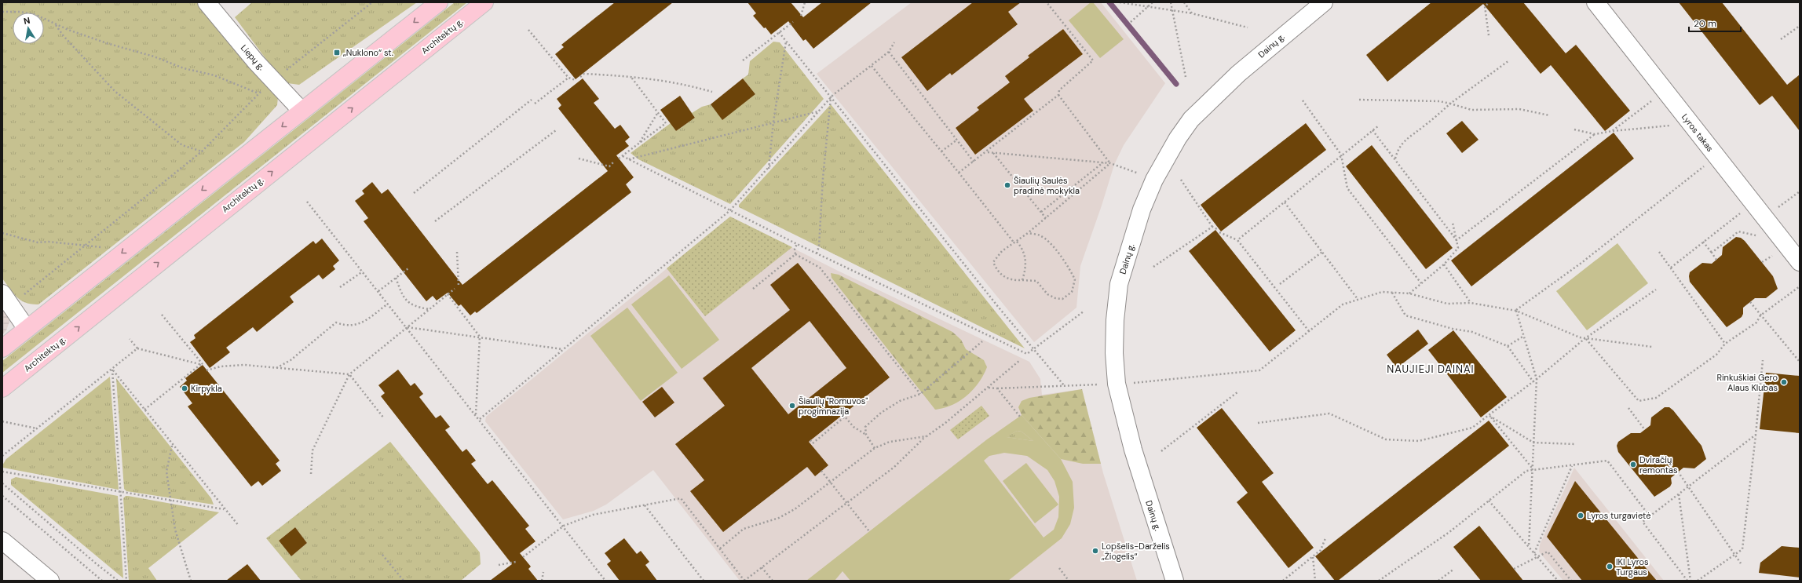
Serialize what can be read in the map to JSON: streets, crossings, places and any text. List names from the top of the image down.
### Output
{
  "streets": {
    "main road": ["Architektų g."],
    "street": ["Dainų g.", "Liepų g.", "Lyros takas"]
  },
  "districts": ["NAUJIEJI DAINAI"],
  "places": {
    "transit": ["„Nuklono“ st."],
    "other": [
      "Šiaulių Saulės pradinė mokykla",
      "Rinkuškiai Gero Alaus Klubas",
      "Kirpykla",
      "Šiaulių \"Romuvos\" progimnazija",
      "Dviračių remontas",
      "Lyros turgavietė",
      "Lopšelis-Darželis „Žiogelis“",
      "IKI Lyros Turgaus"
    ]
  },
  "scale_bar": "20 m",
  "north": "top"
}
